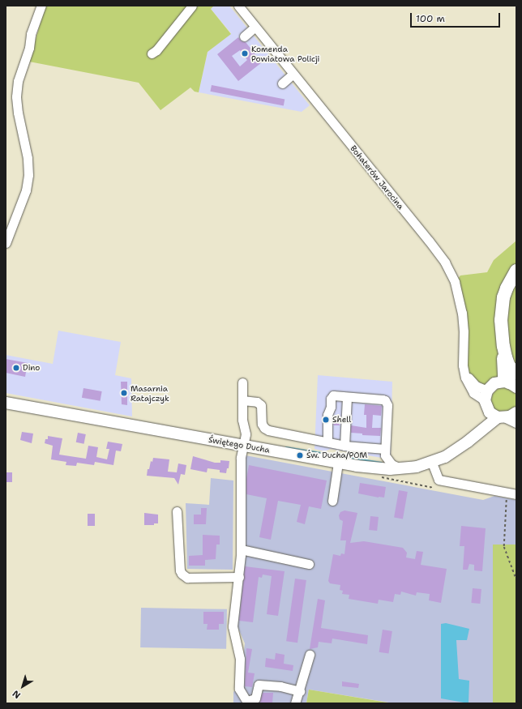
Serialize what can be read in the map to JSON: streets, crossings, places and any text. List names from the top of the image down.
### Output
{
  "streets": {
    "main road": ["Świętego Ducha"],
    "street": ["Bohaterów Jarocina"]
  },
  "crossings": [
    ["Bohaterów Jarocina", "Świętego Ducha"]
  ],
  "places": [
    "Komenda Powiatowa Policji",
    "Dino",
    "Masarnia Ratajczyk",
    "Shell",
    "Św. Ducha/POM"
  ],
  "scale_bar": "100 m",
  "north": "bottom left"
}
